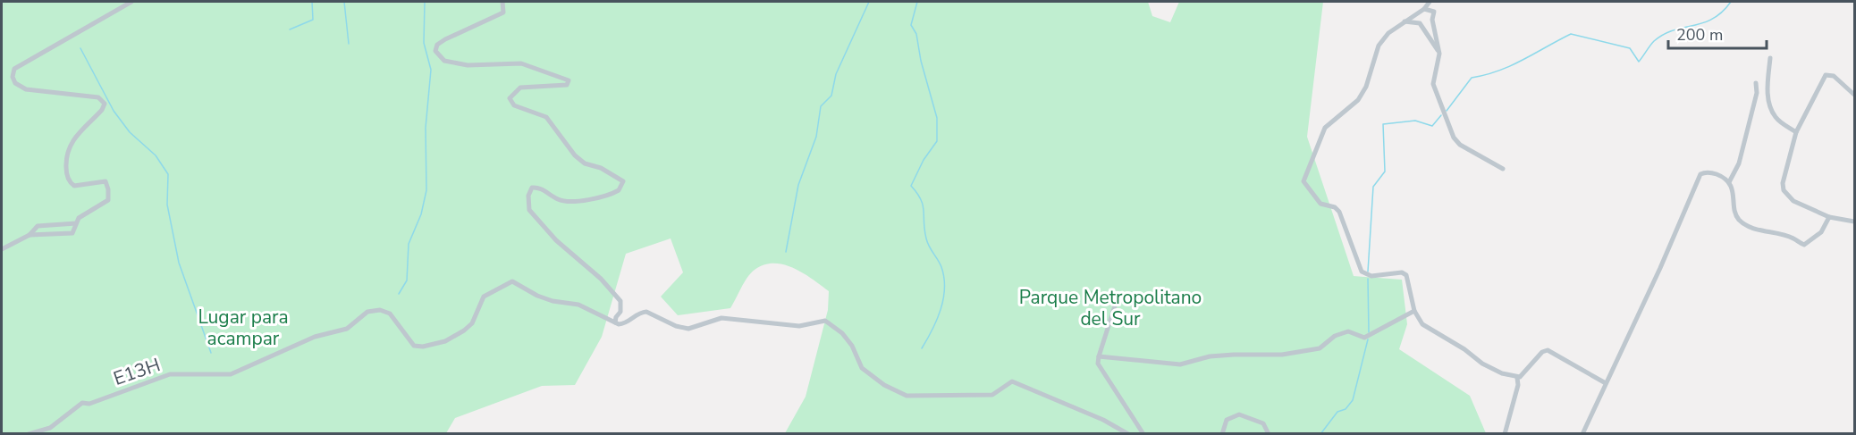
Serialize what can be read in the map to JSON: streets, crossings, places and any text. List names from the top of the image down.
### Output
{
  "streets": {
    "street": ["E13H"]
  },
  "parks": ["Parque Metropolitano del Sur", "Lugar para acampar"],
  "scale_bar": "200 m"
}
